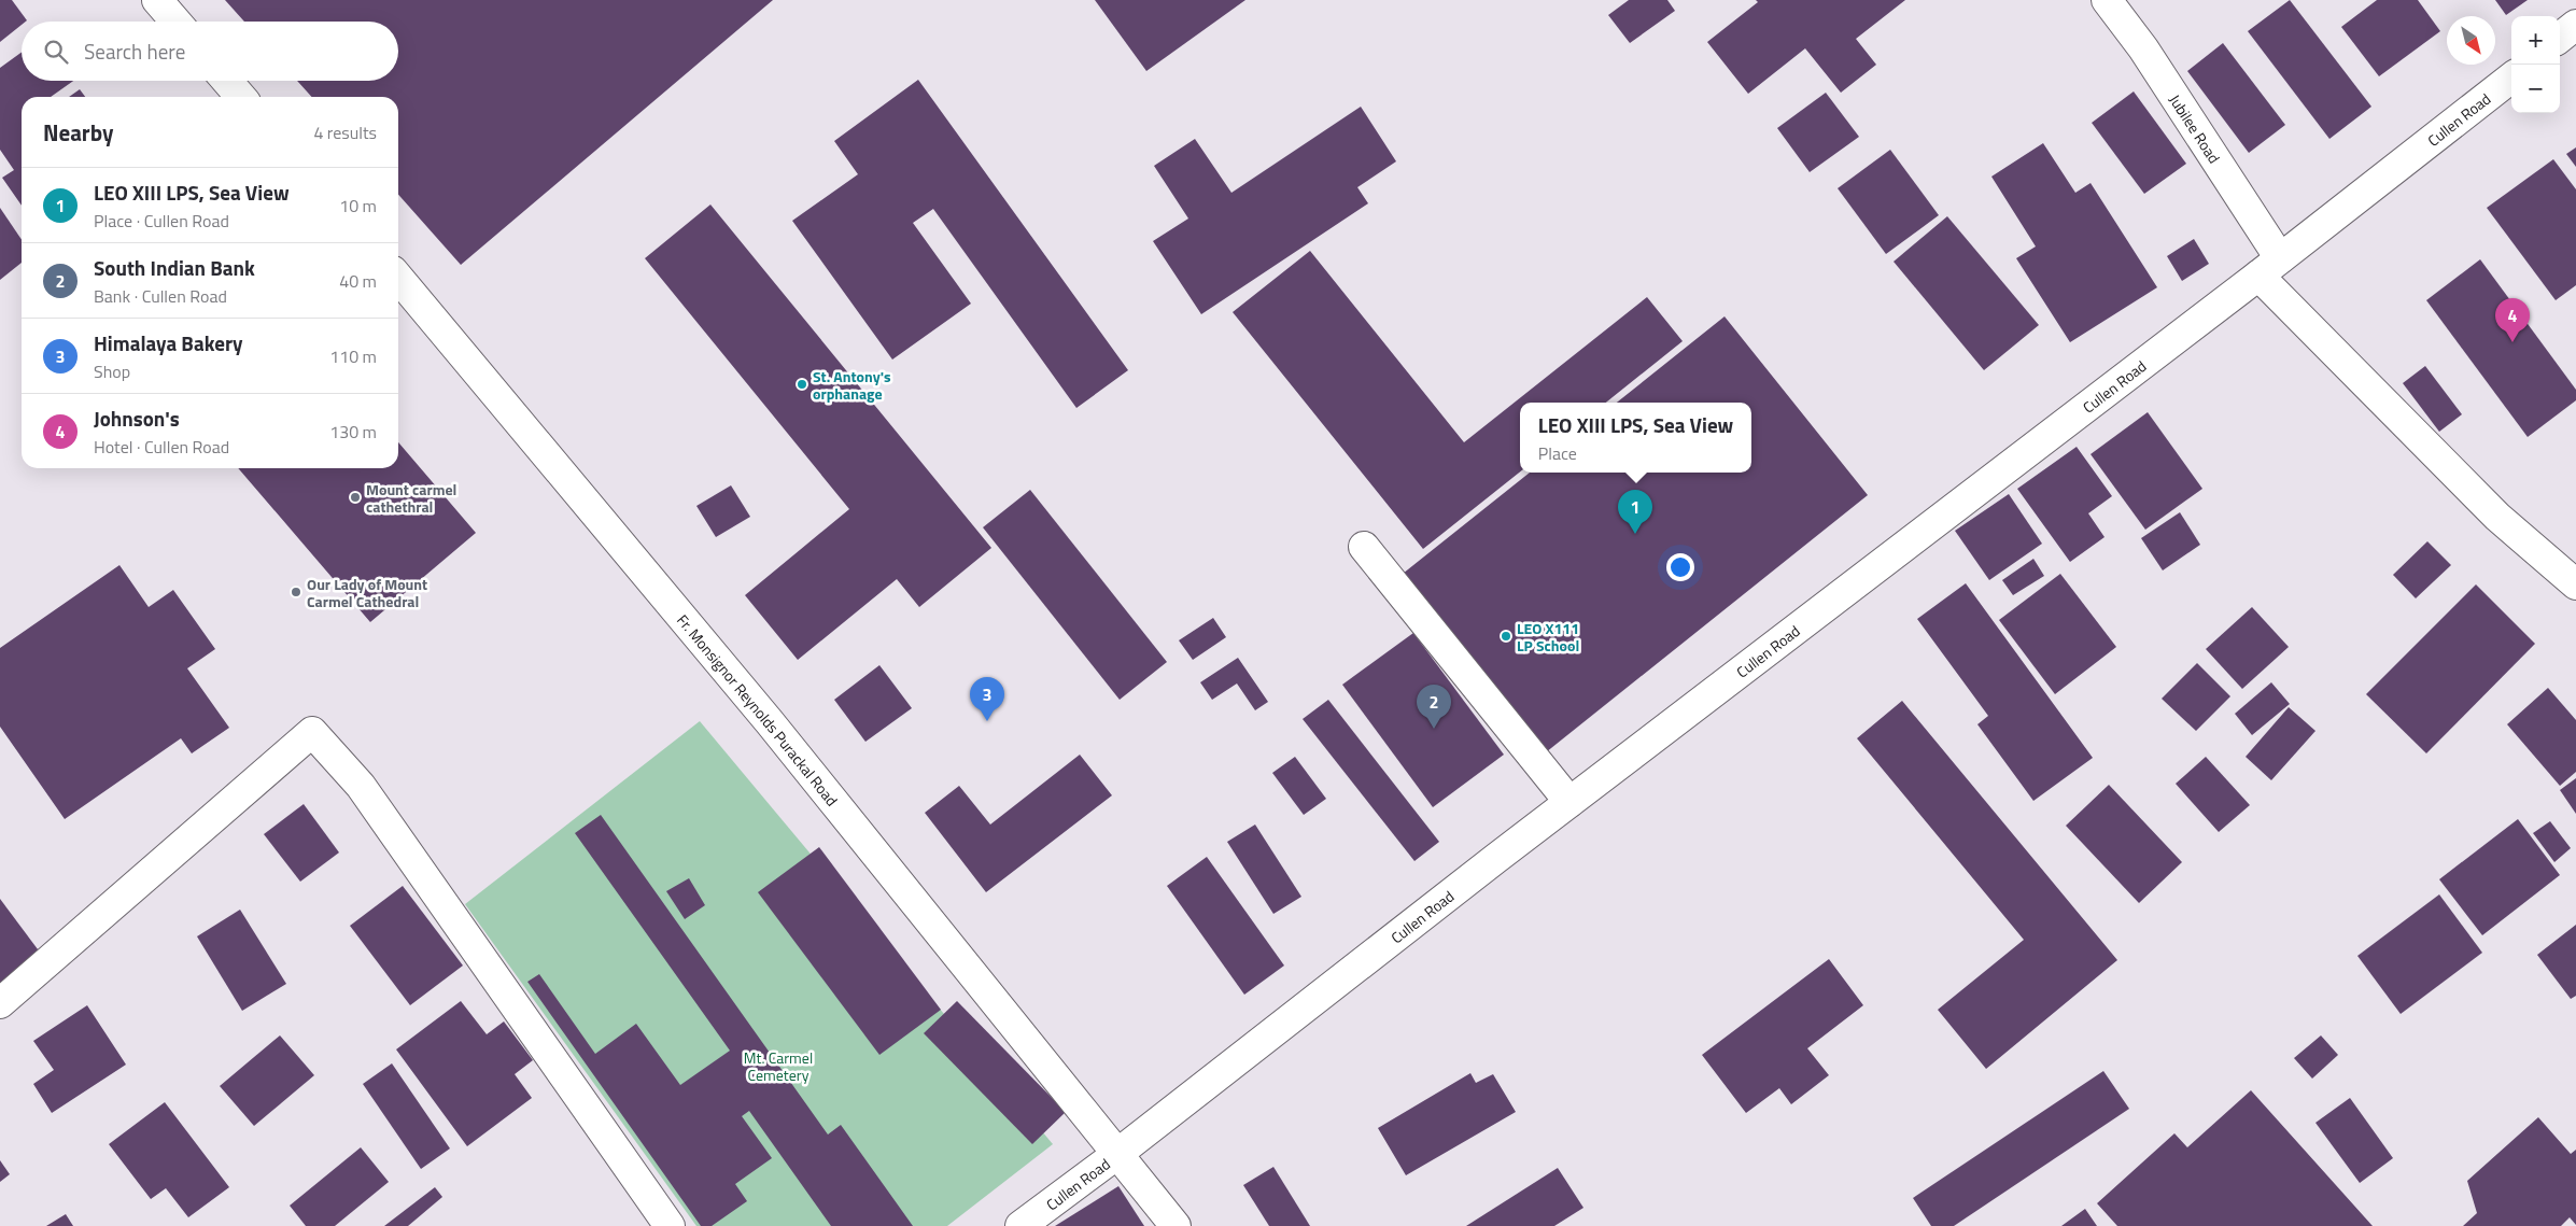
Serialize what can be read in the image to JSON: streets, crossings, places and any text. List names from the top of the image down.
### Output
{
  "streets": {
    "main road": ["Cullen Road", "Jubilee Road", "Fr. Monsignor Reynolds Purackal Road"]
  },
  "crossings": [
    ["Cullen Road", "Jubilee Road"],
    ["Cullen Road", "Fr. Monsignor Reynolds Purackal Road"]
  ],
  "parks": ["Mt. Carmel Cemetery"],
  "places": [
    "St. Antony's orphanage",
    "Mount carmel cathethral",
    "Our Lady of Mount Carmel Cathedral",
    "LEO X111 LP School"
  ],
  "north": "bottom right",
  "page": {
    "map_buttons": ["+", "−"],
    "search": "Search here",
    "heading": ["Nearby", "4 results"],
    "list": [
      {
        "mark": "1",
        "name": "LEO XIII LPS, Sea View",
        "note": "Place · Cullen Road",
        "value": "10 m"
      },
      {
        "mark": "2",
        "name": "South Indian Bank",
        "note": "Bank · Cullen Road",
        "value": "40 m"
      },
      {
        "mark": "3",
        "name": "Himalaya Bakery",
        "note": "Shop",
        "value": "110 m"
      },
      {
        "mark": "4",
        "name": "Johnson's",
        "note": "Hotel · Cullen Road",
        "value": "130 m"
      }
    ],
    "pins": [
      "4",
      "1",
      "3",
      "2"
    ],
    "popup": ["LEO XIII LPS, Sea View", "Place"]
  }
}
